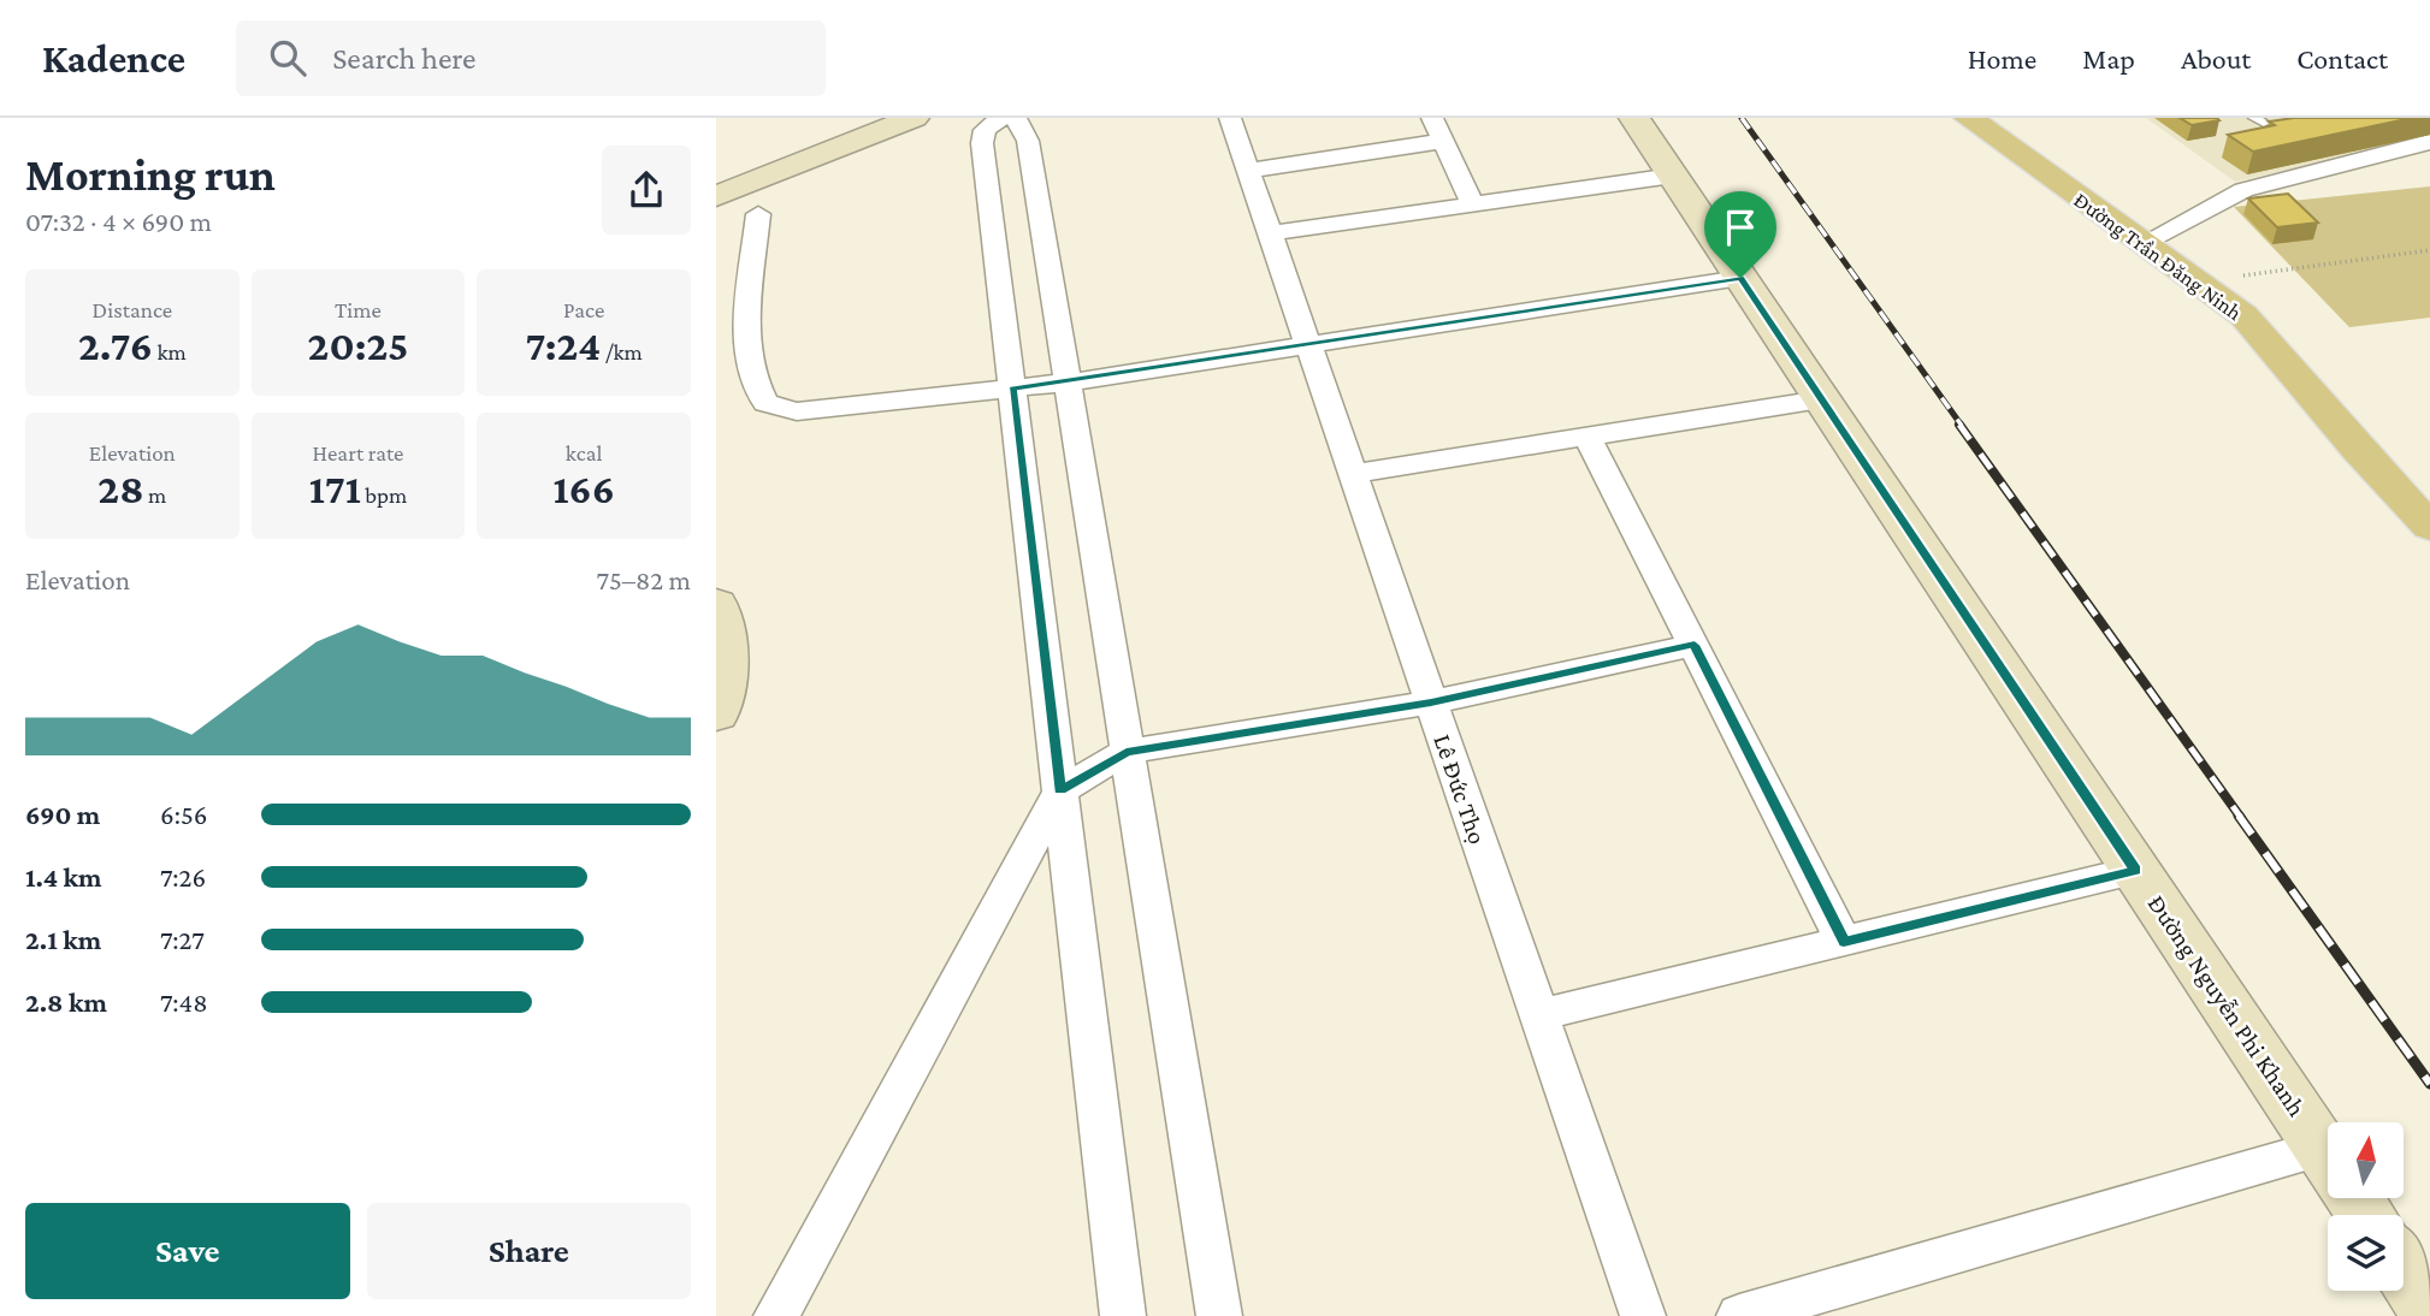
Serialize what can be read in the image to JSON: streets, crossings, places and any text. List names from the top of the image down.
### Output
{
  "streets": {
    "main road": ["Đường Trần Đăng Ninh"],
    "street": ["Lê Đức Thọ", "Đường Nguyễn Phi Khanh"]
  },
  "north": "top",
  "page": {
    "header": "Kadence",
    "search": "Search here",
    "nav": [
      "Home",
      "Map",
      "About",
      "Contact"
    ],
    "heading": ["Morning run", "07:32 · 4 × 690 m"],
    "stats": [
      ["Distance", "2.76 km"],
      ["Time", "20:25"],
      ["Pace", "7:24 /km"],
      ["Elevation", "28 m"],
      ["Heart rate", "171 bpm"],
      ["kcal", "166"]
    ],
    "chart": ["Elevation", "75–82 m"],
    "list": [
      {
        "name": "690 m",
        "note": "6:56"
      },
      {
        "name": "1.4 km",
        "note": "7:26"
      },
      {
        "name": "2.1 km",
        "note": "7:27"
      },
      {
        "name": "2.8 km",
        "note": "7:48"
      }
    ],
    "buttons": ["Save", "Share"]
  }
}
